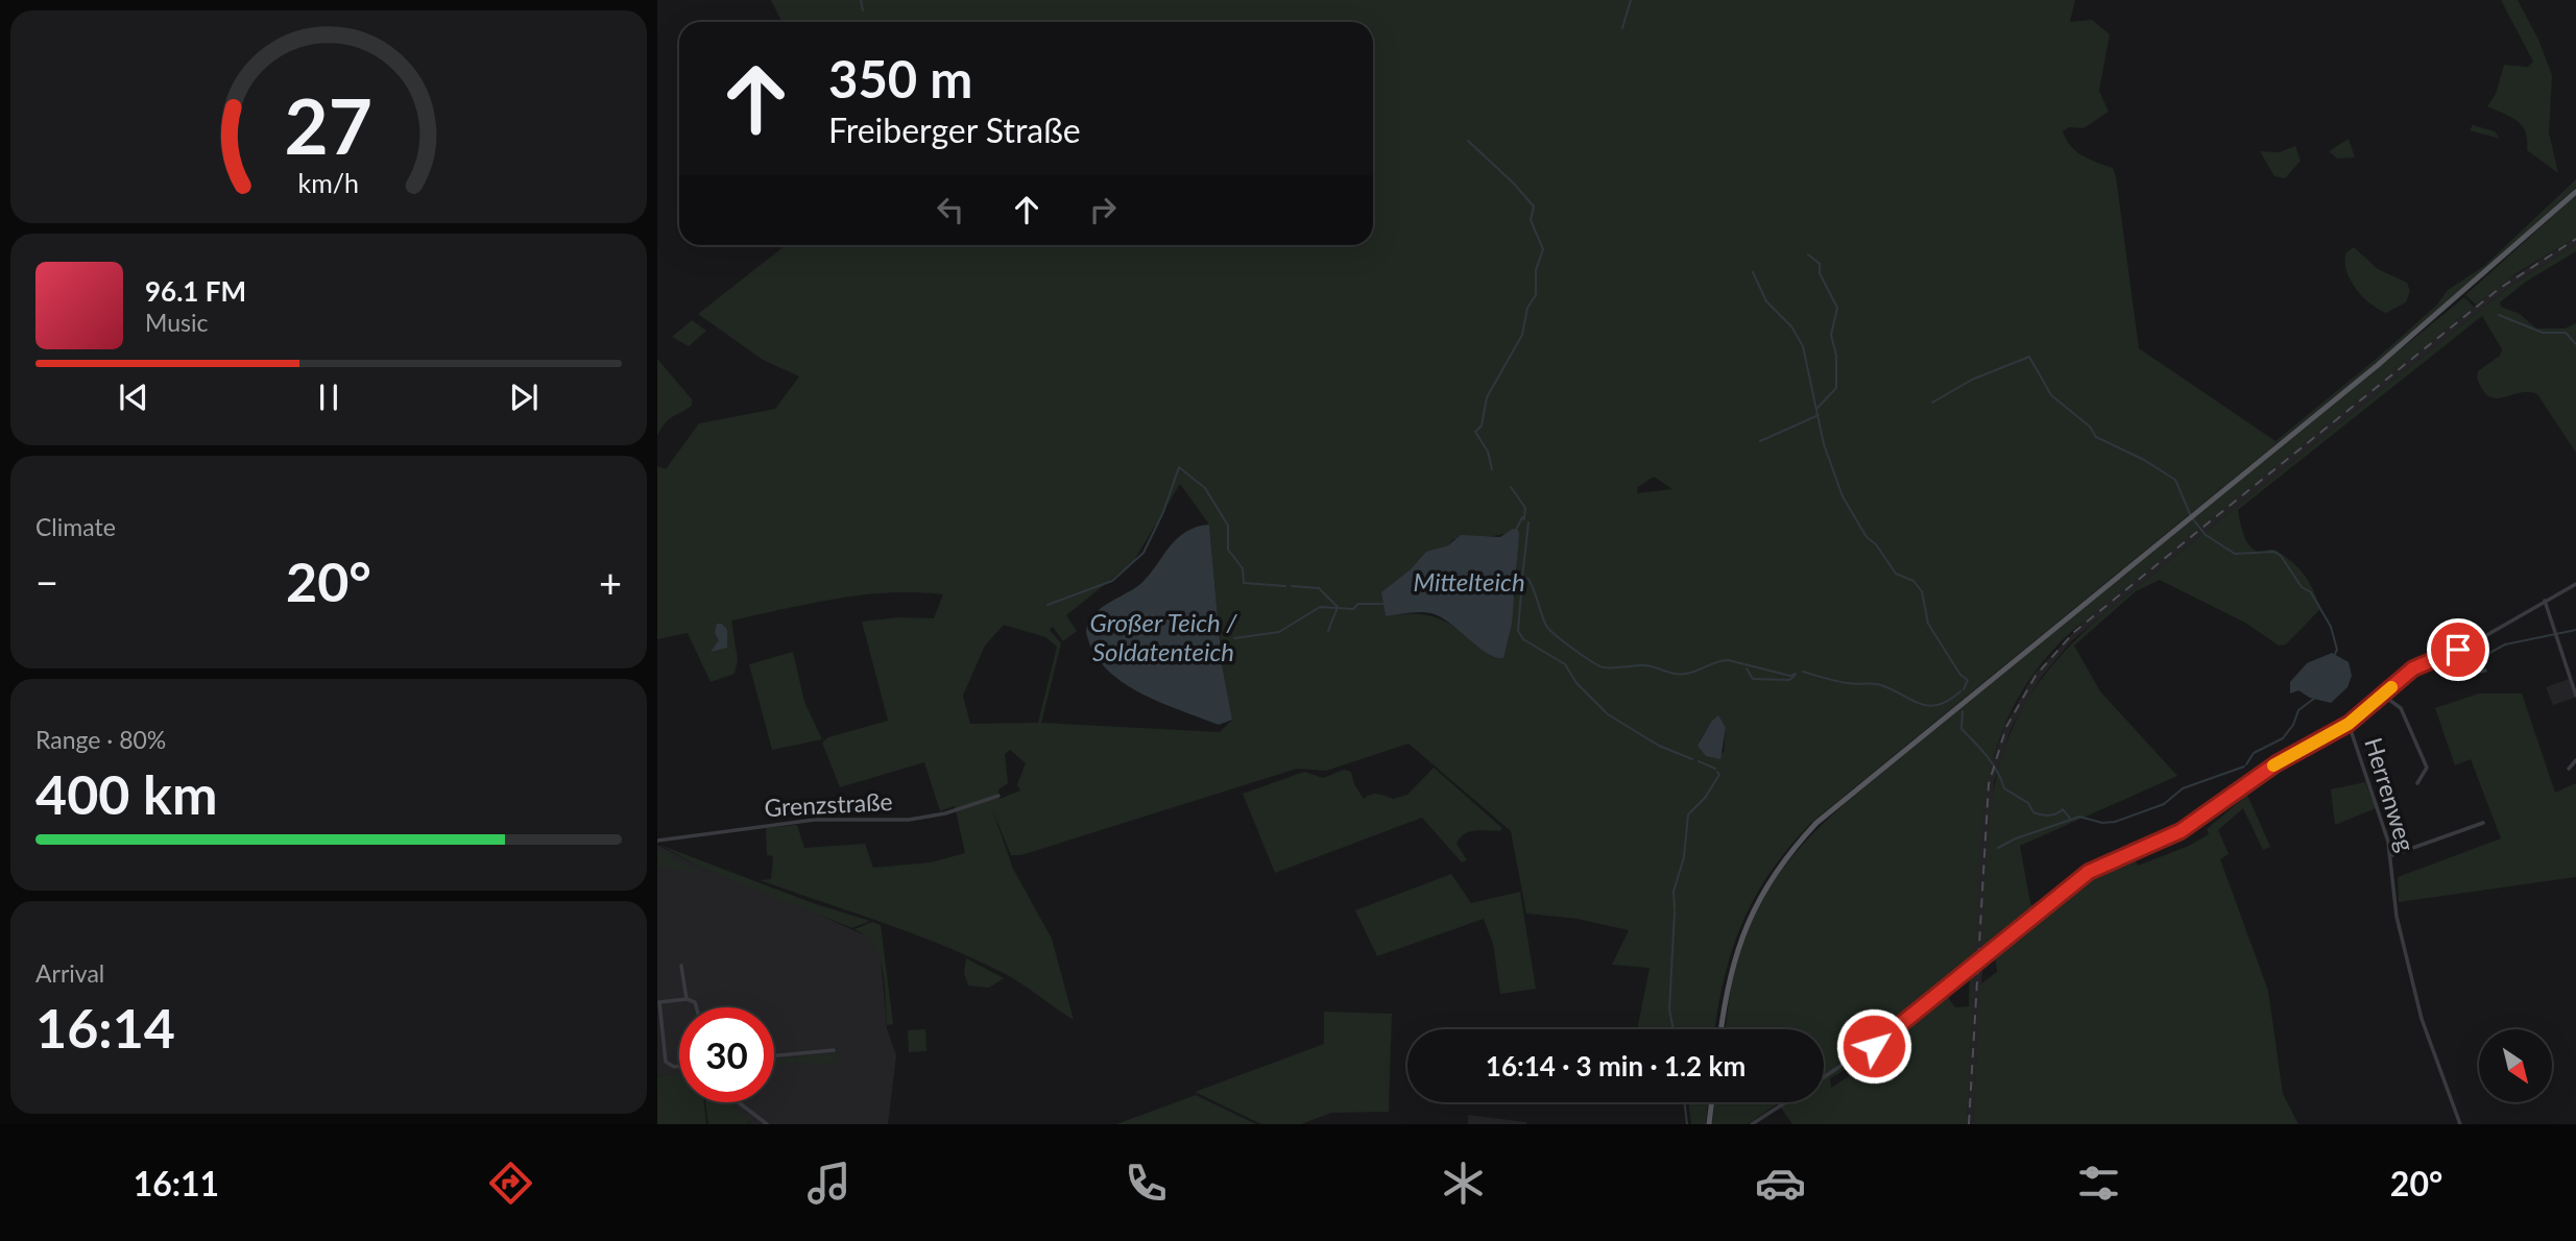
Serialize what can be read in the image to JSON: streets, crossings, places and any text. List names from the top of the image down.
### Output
{
  "streets": {
    "street": ["Herrenweg", "Grenzstraße"]
  },
  "water": ["Mittelteich", "Großer Teich / Soldatenteich"],
  "north": "bottom right",
  "page": {
    "turn": ["350 m", "Freiberger Straße"],
    "song": ["96.1 FM", "Music"],
    "tile": [
      "Climate",
      ["Range · 80%", "400 km"],
      ["Arrival", "16:14"]
    ],
    "heat": ["−", "20°", "+"],
    "limit": "30",
    "trip": "16:14 · 3 min · 1.2 km",
    "tabs": ["16:11", "20°"],
    "gauge": ["27", "km/h"]
  }
}
